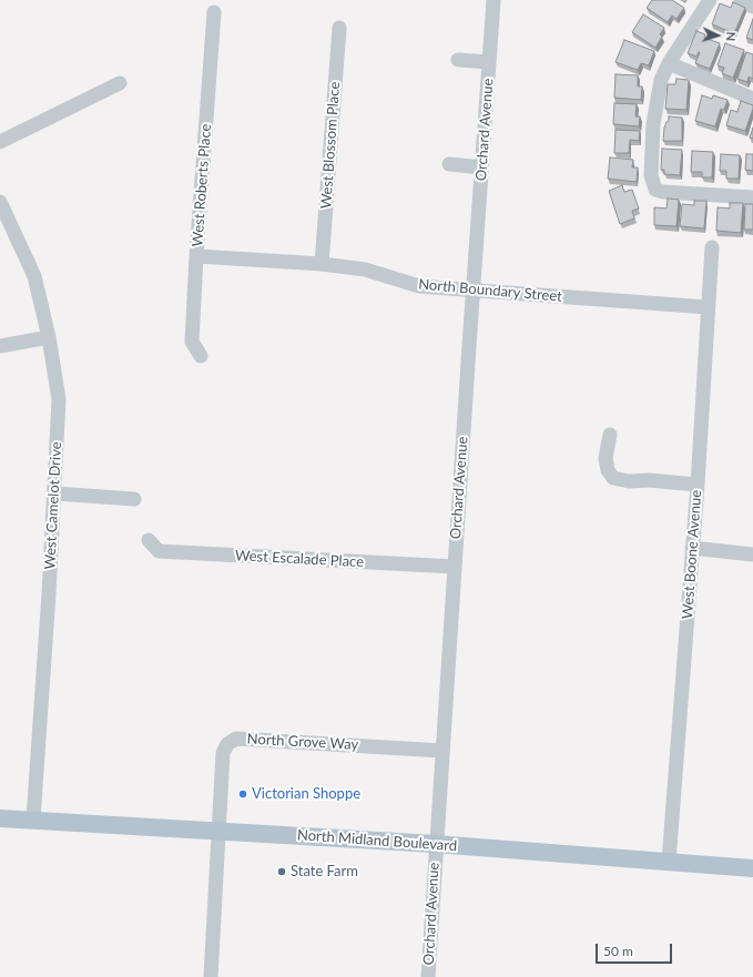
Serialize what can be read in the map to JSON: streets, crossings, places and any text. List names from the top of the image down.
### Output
{
  "streets": {
    "main road": ["North Midland Boulevard"],
    "street": [
      "Orchard Avenue",
      "West Blossom Place",
      "West Roberts Place",
      "North Boundary Street",
      "West Camelot Drive",
      "West Boone Avenue",
      "West Escalade Place",
      "North Grove Way"
    ]
  },
  "crossings": [
    ["Orchard Avenue", "North Boundary Street"],
    ["Orchard Avenue", "West Escalade Place"],
    ["Orchard Avenue", "North Grove Way"],
    ["Orchard Avenue", "North Midland Boulevard"],
    ["West Blossom Place", "North Boundary Street"],
    ["West Roberts Place", "North Boundary Street"],
    ["North Boundary Street", "West Boone Avenue"],
    ["West Camelot Drive", "North Midland Boulevard"],
    ["West Boone Avenue", "North Midland Boulevard"],
    ["North Grove Way", "North Midland Boulevard"]
  ],
  "places": ["Victorian Shoppe", "State Farm"],
  "scale_bar": "50 m",
  "north": "right"
}
